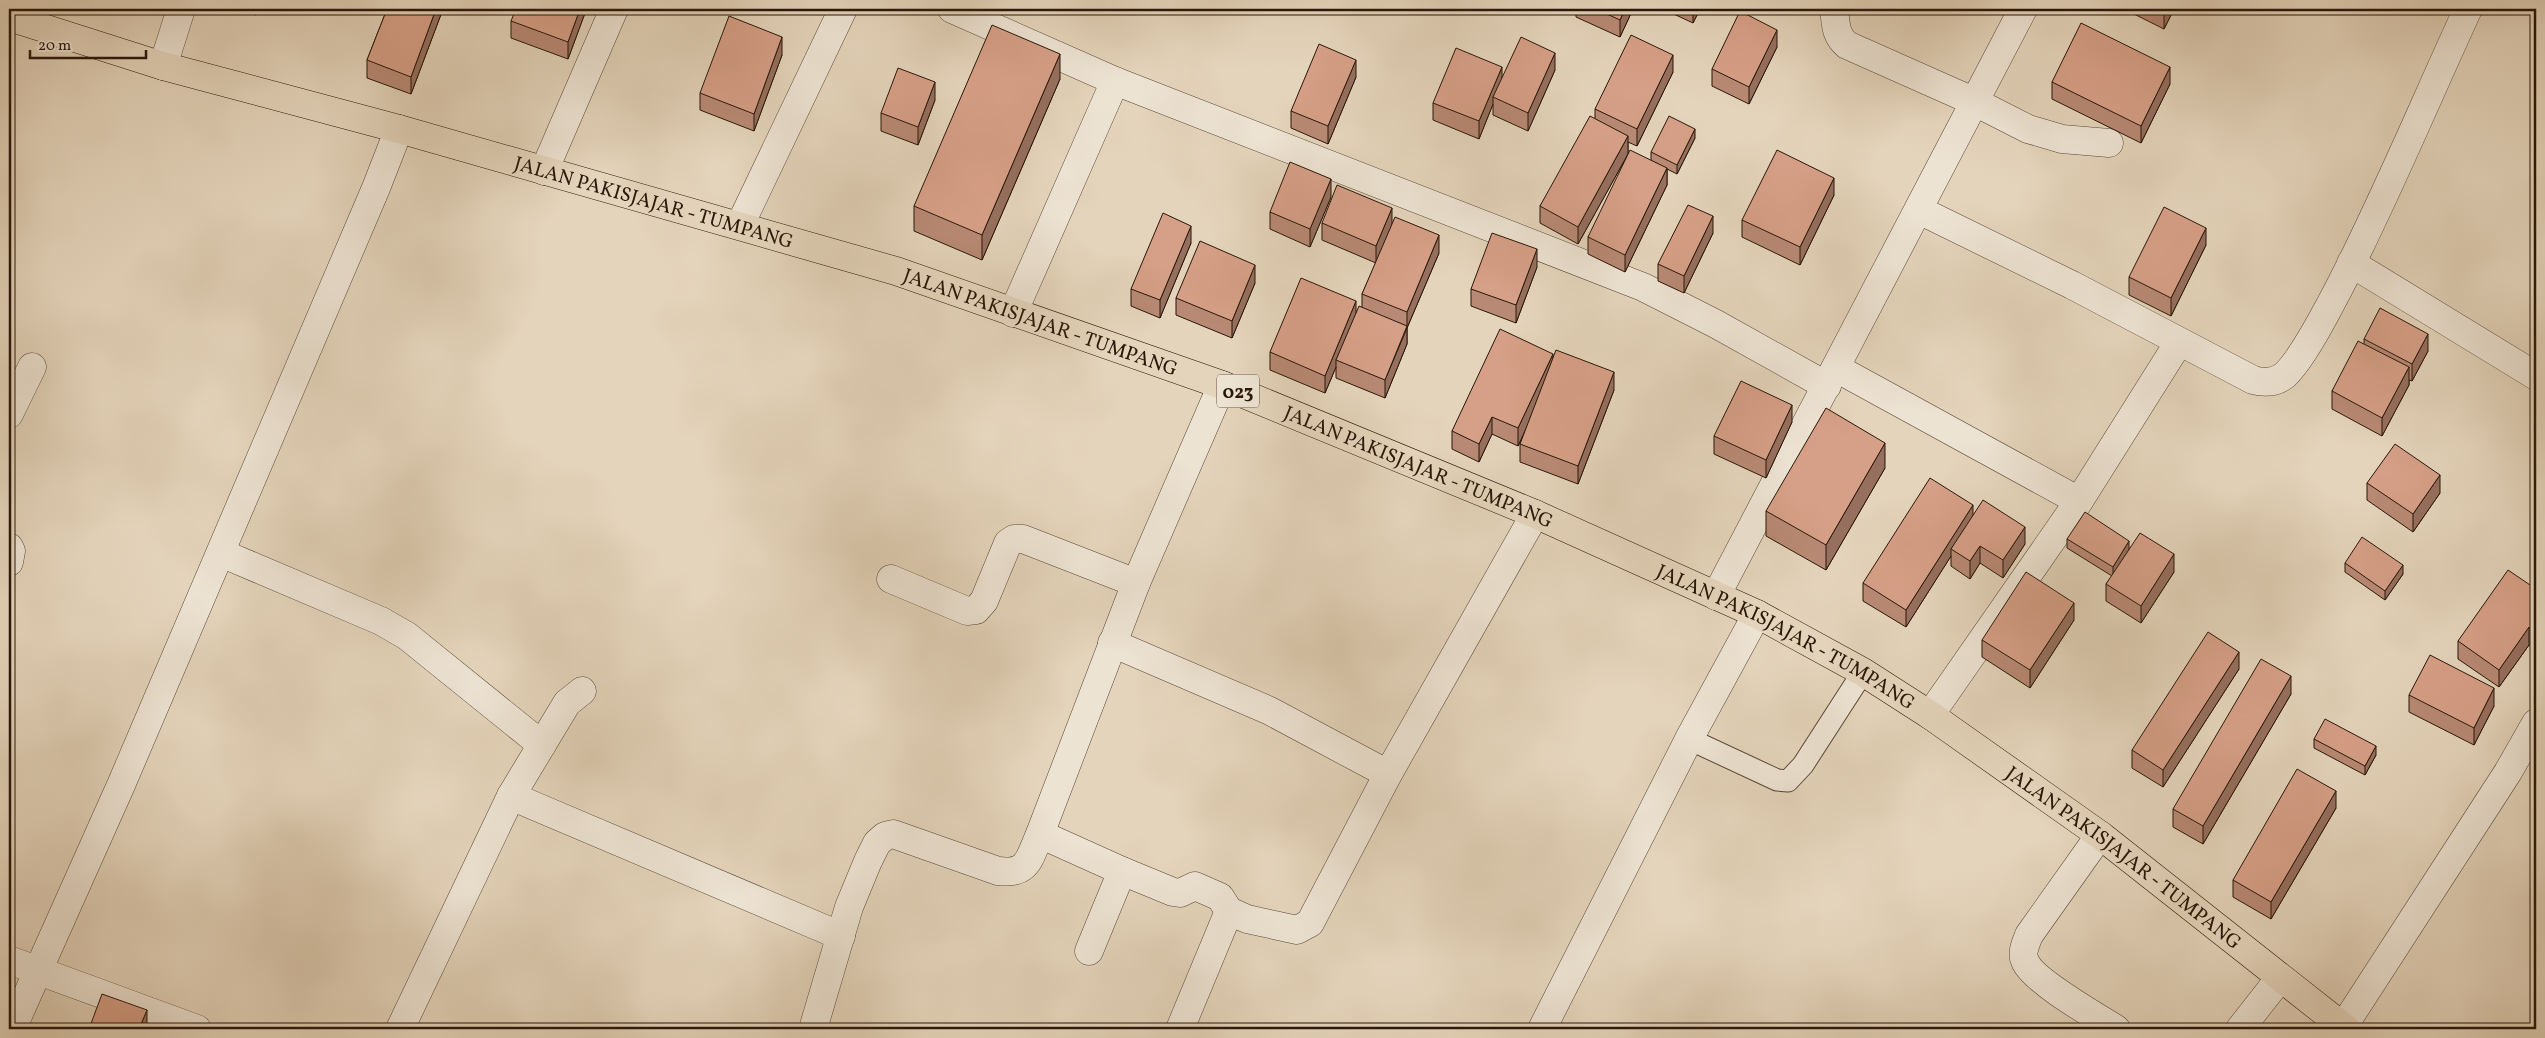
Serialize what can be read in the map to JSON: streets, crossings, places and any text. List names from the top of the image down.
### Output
{
  "streets": {
    "main road": ["JALAN PAKISJAJAR - TUMPANG", "023"]
  },
  "scale_bar": "20 m"
}
